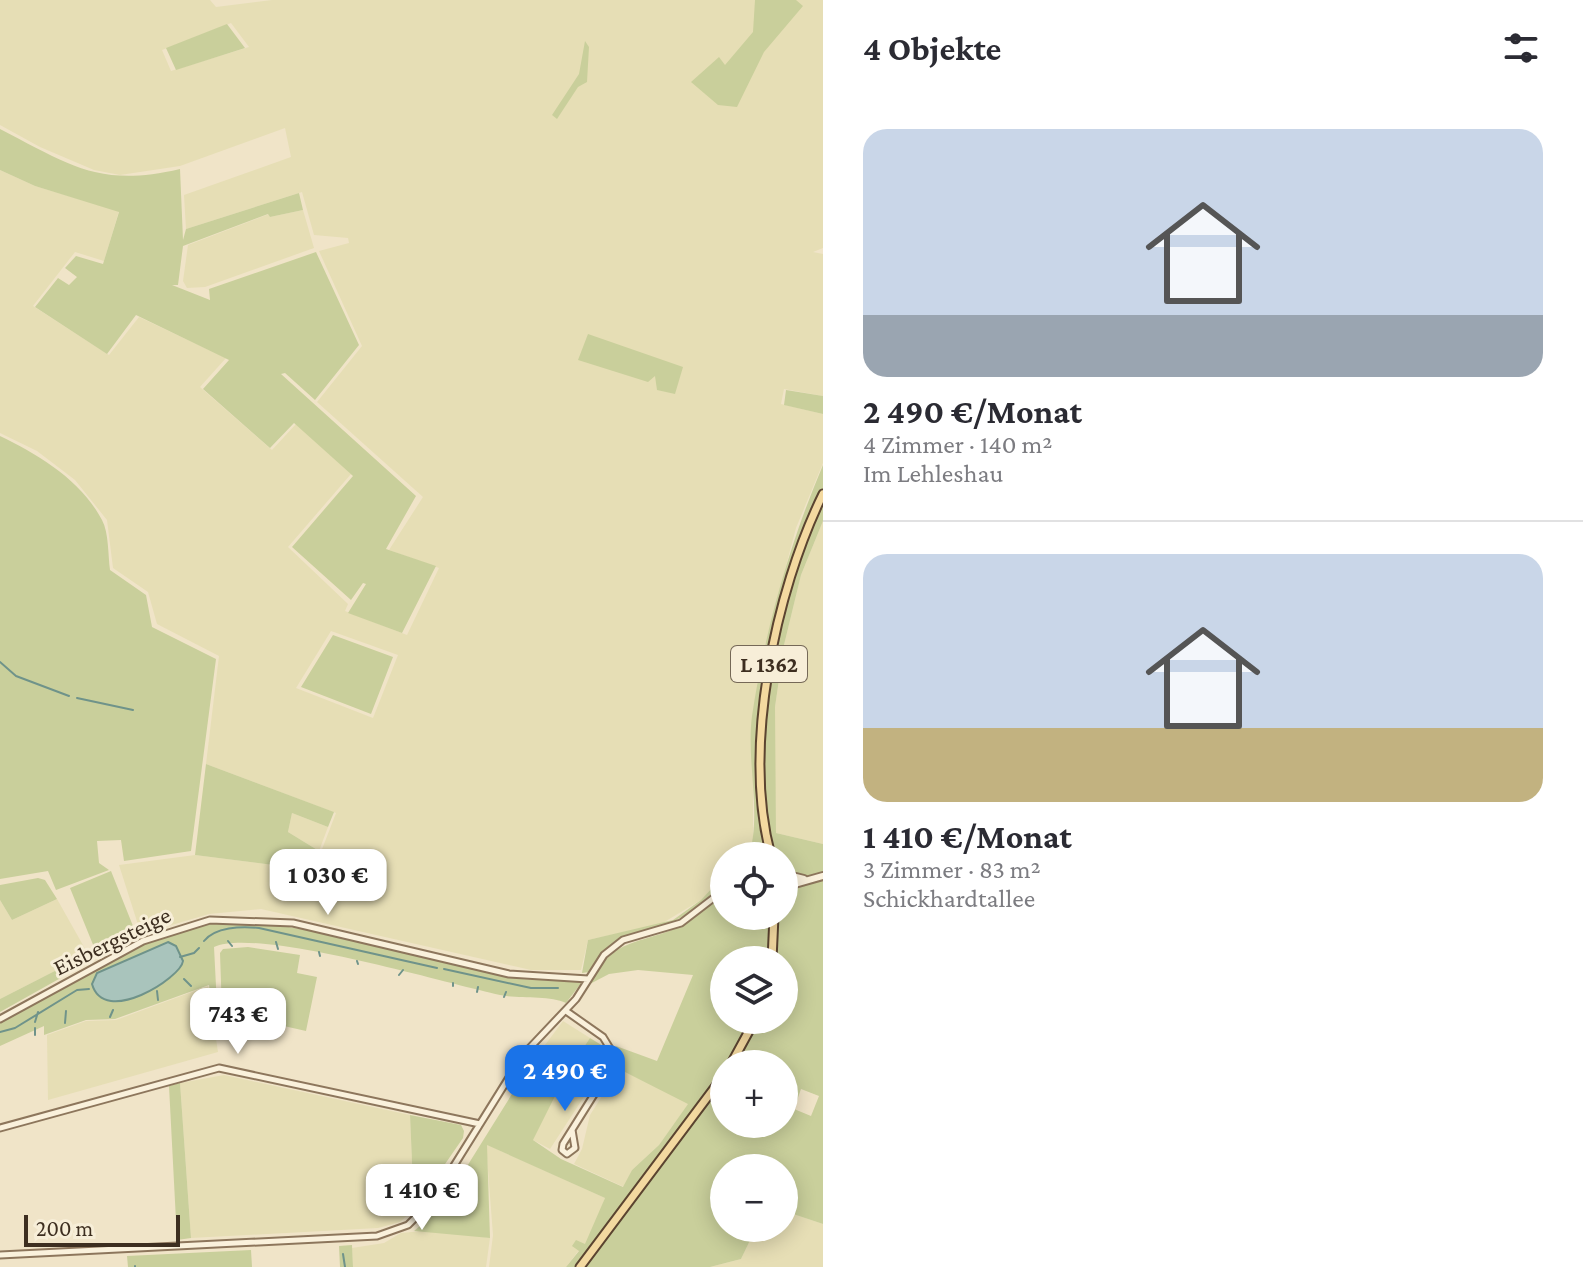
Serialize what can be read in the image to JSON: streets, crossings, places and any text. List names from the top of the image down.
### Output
{
  "streets": {
    "main road": ["L 1362"],
    "street": ["Eisbergsteige"]
  },
  "scale_bar": "200 m",
  "page": {
    "heading": "4 Objekte",
    "list": [
      {
        "name": "2 490 €/Monat",
        "note": "4 Zimmer · 140 m² · Im Lehleshau"
      },
      {
        "name": "1 410 €/Monat",
        "note": "3 Zimmer · 83 m² · Schickhardtallee"
      }
    ],
    "map_buttons": ["+", "−"],
    "price": [
      "1 030 €",
      "743 €",
      "2 490 €",
      "1 410 €"
    ],
    "scale": "200 m"
  }
}
